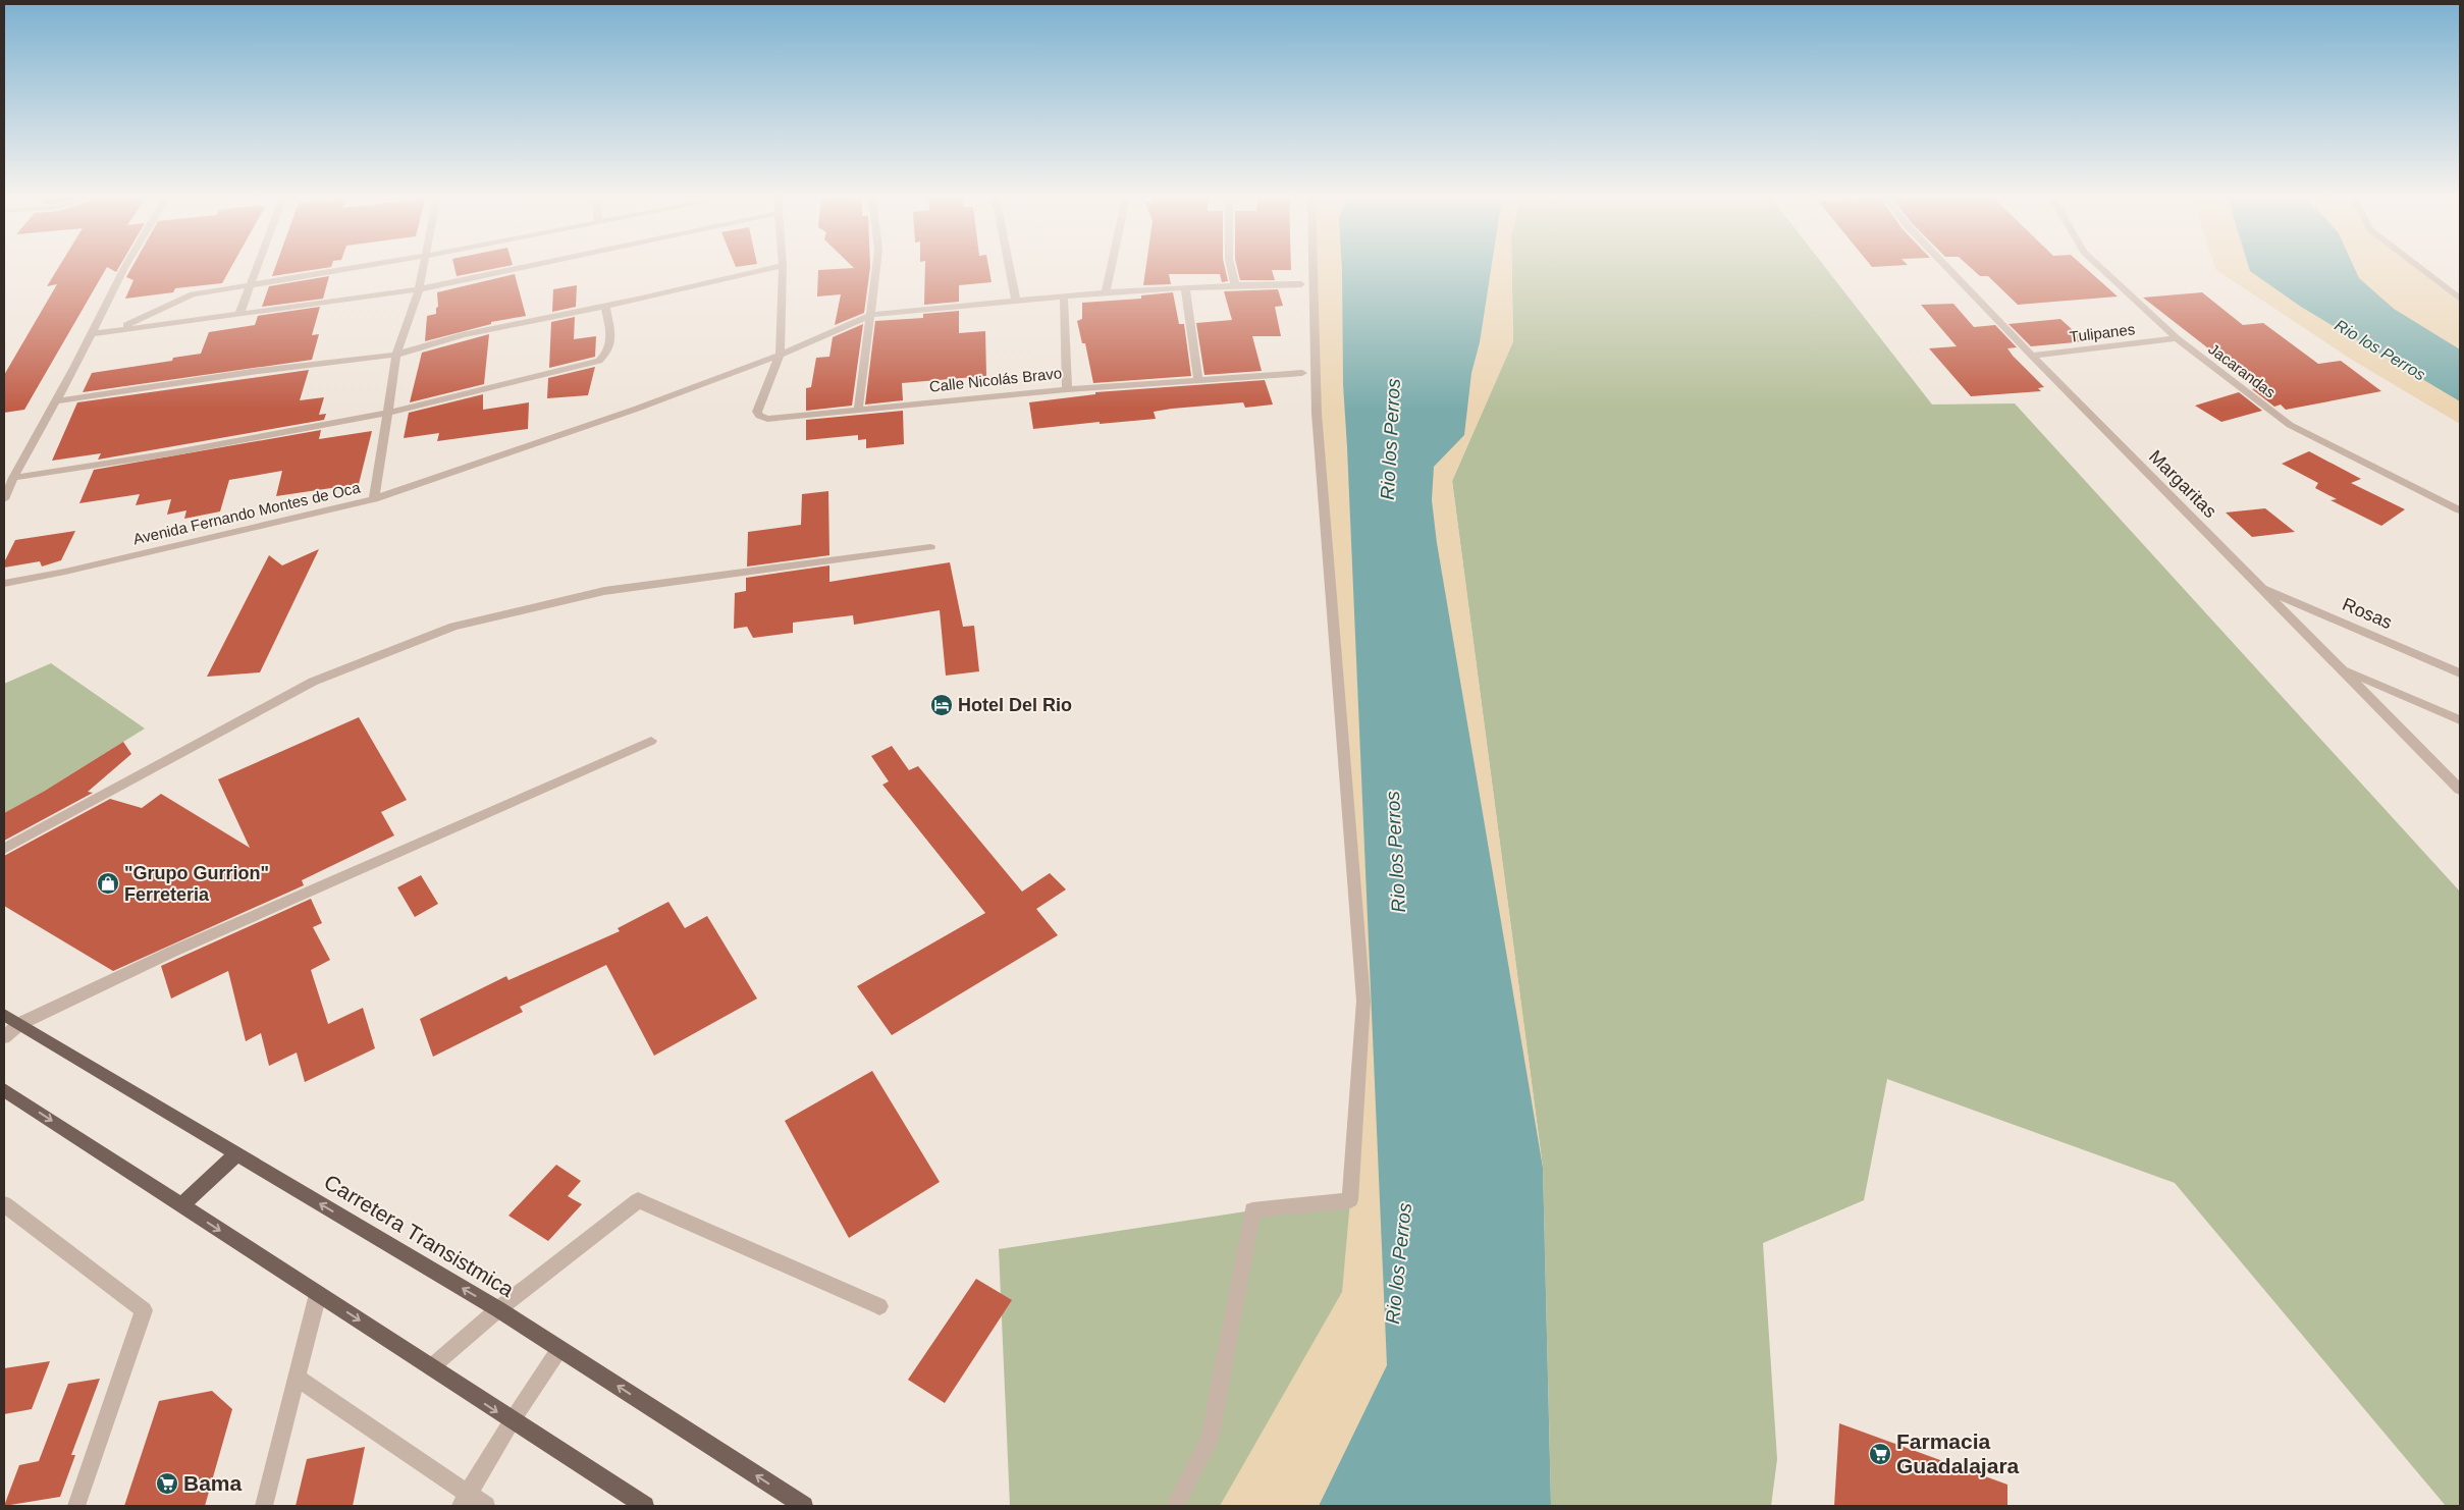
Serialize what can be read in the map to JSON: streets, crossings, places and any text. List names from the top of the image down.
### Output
{
  "streets": {
    "main road": ["Carretera Transistmica"],
    "street": [
      "Tulipanes",
      "Jacarandas",
      "Calle Nicolás Bravo",
      "Margaritas",
      "Avenida Fernando Montes de Oca",
      "Rosas"
    ]
  },
  "crossings": [
    ["Tulipanes", "Jacarandas"],
    ["Tulipanes", "Margaritas"],
    ["Margaritas", "Rosas"]
  ],
  "water": ["Rio los Perros"],
  "places": {
    "hotel": ["Hotel Del Rio"],
    "shop": ["\"Grupo Gurrion\" Ferreteria"],
    "supermarket": ["Farmacia Guadalajara", "Bama"]
  }
}
